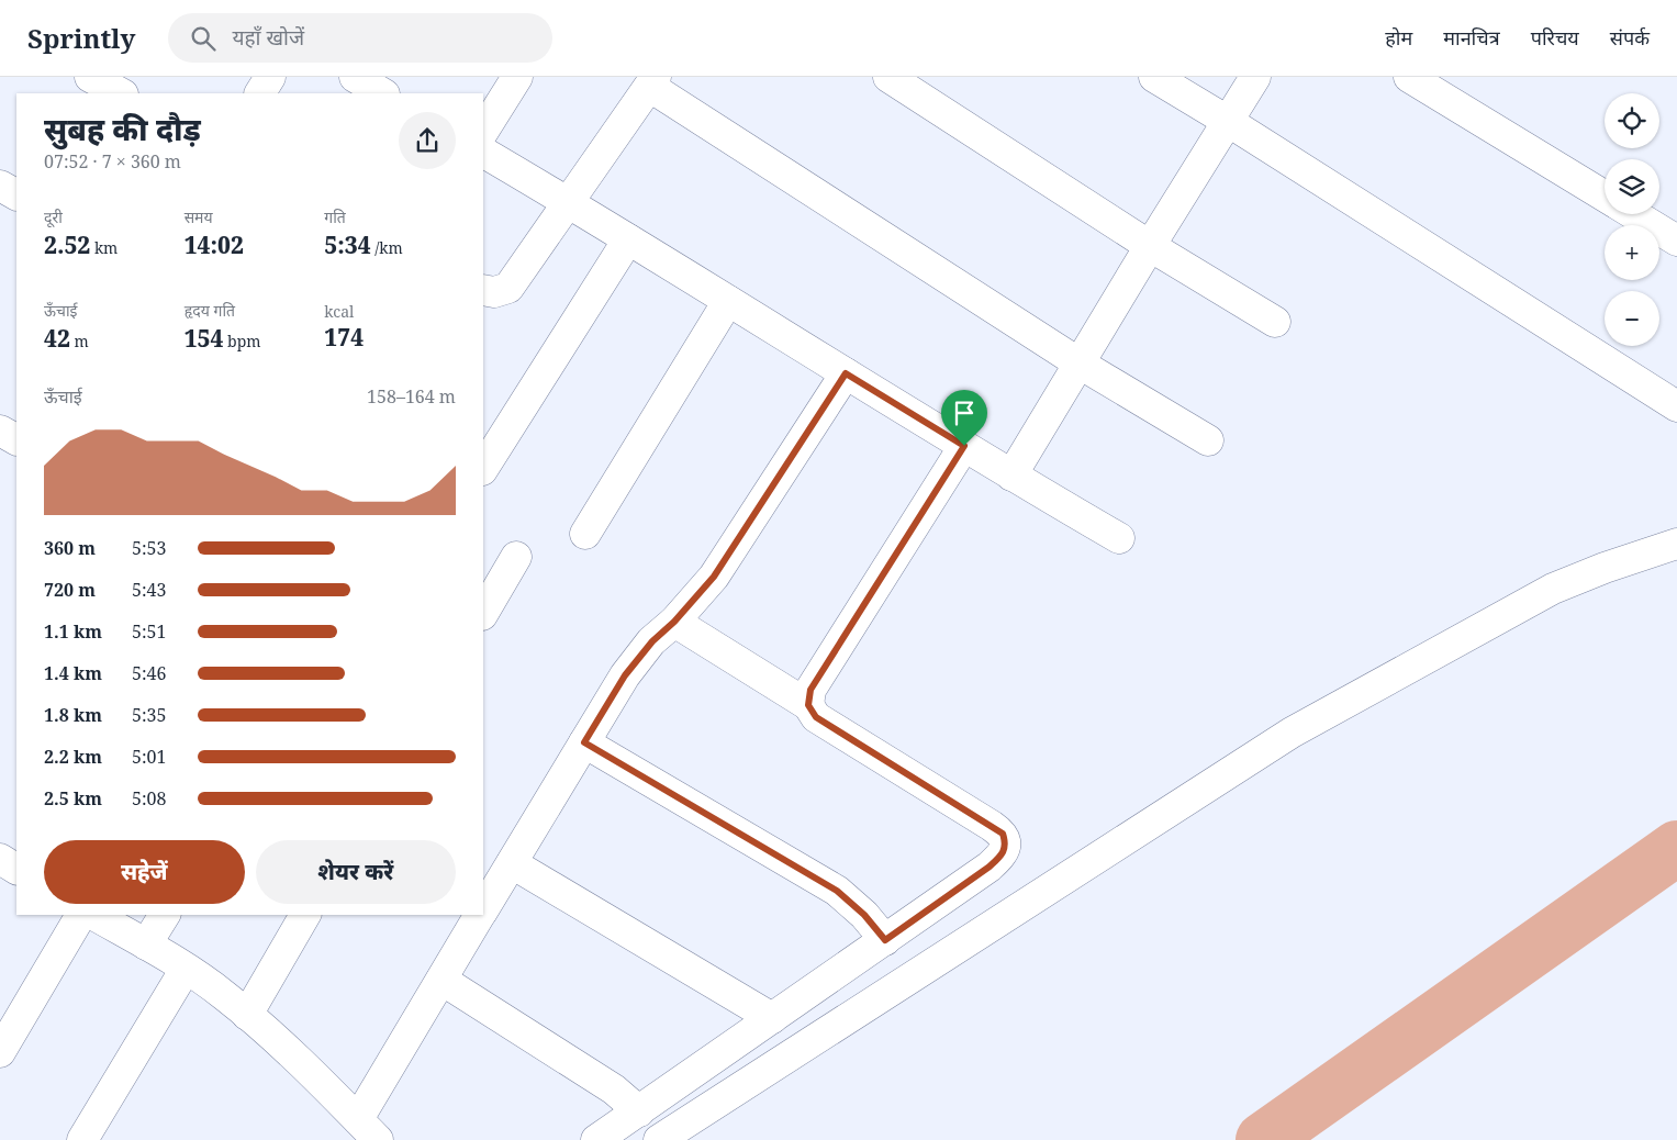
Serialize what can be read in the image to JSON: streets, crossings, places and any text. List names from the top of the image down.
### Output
{
  "page": {
    "header": "Sprintly",
    "search": "यहाँ खोजें",
    "nav": [
      "होम",
      "मानचित्र",
      "परिचय",
      "संपर्क"
    ],
    "map_buttons": ["+", "−"],
    "heading": ["सुबह की दौड़", "07:52 · 7 × 360 m"],
    "stats": [
      ["दूरी", "2.52 km"],
      ["समय", "14:02"],
      ["गति", "5:34 /km"],
      ["ऊँचाई", "42 m"],
      ["हृदय गति", "154 bpm"],
      ["kcal", "174"]
    ],
    "chart": ["ऊँचाई", "158–164 m"],
    "list": [
      {
        "name": "360 m",
        "note": "5:53"
      },
      {
        "name": "720 m",
        "note": "5:43"
      },
      {
        "name": "1.1 km",
        "note": "5:51"
      },
      {
        "name": "1.4 km",
        "note": "5:46"
      },
      {
        "name": "1.8 km",
        "note": "5:35"
      },
      {
        "name": "2.2 km",
        "note": "5:01"
      },
      {
        "name": "2.5 km",
        "note": "5:08"
      }
    ],
    "buttons": ["सहेजें", "शेयर करें"]
  }
}
